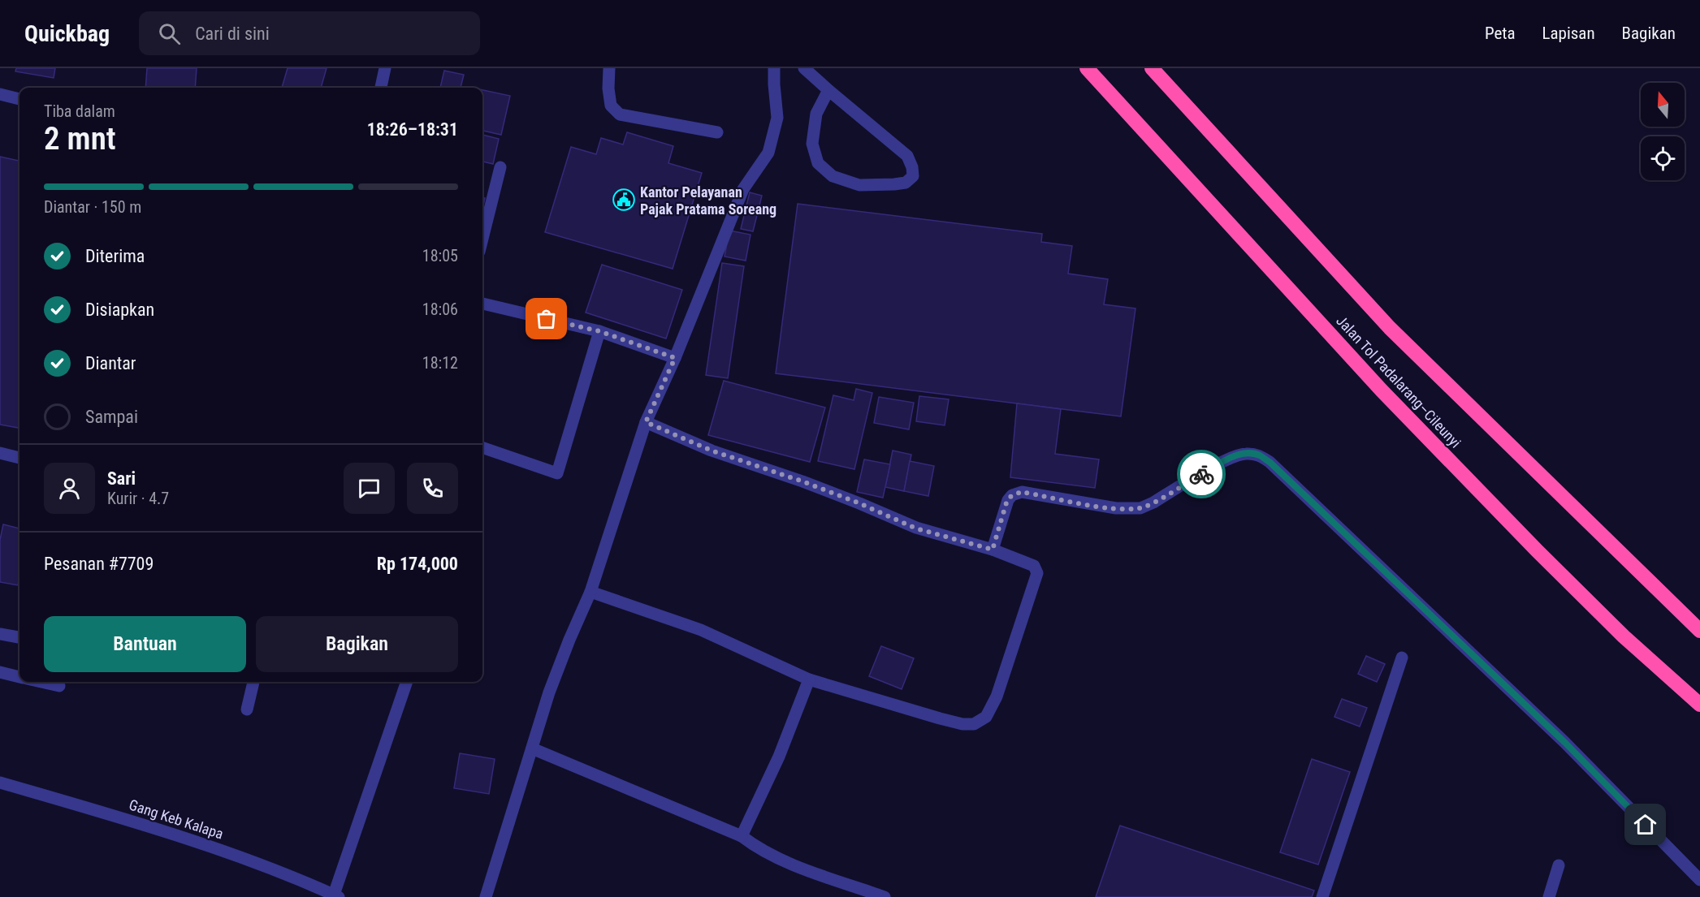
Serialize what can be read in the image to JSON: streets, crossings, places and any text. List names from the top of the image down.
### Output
{
  "streets": {
    "highway": ["Jalan Tol Padalarang–Cileunyi"],
    "street": ["Gang Keb Kalapa"]
  },
  "places": {
    "public building": ["Kantor Pelayanan Pajak Pratama Soreang"]
  },
  "north": "top",
  "page": {
    "header": "Quickbag",
    "search": "Cari di sini",
    "nav": ["Peta", "Lapisan", "Bagikan"],
    "heading": ["2 mnt", "Tiba dalam", "18:26–18:31"],
    "panel": [
      "Sari",
      "Kurir · 4.7",
      "Pesanan #7709",
      "Rp 174,000"
    ],
    "bar": "Diantar · 150 m",
    "list": [
      ["Diterima", "18:05"],
      ["Disiapkan", "18:06"],
      ["Diantar", "18:12"],
      "Sampai"
    ],
    "buttons": ["Bantuan", "Bagikan"]
  }
}
